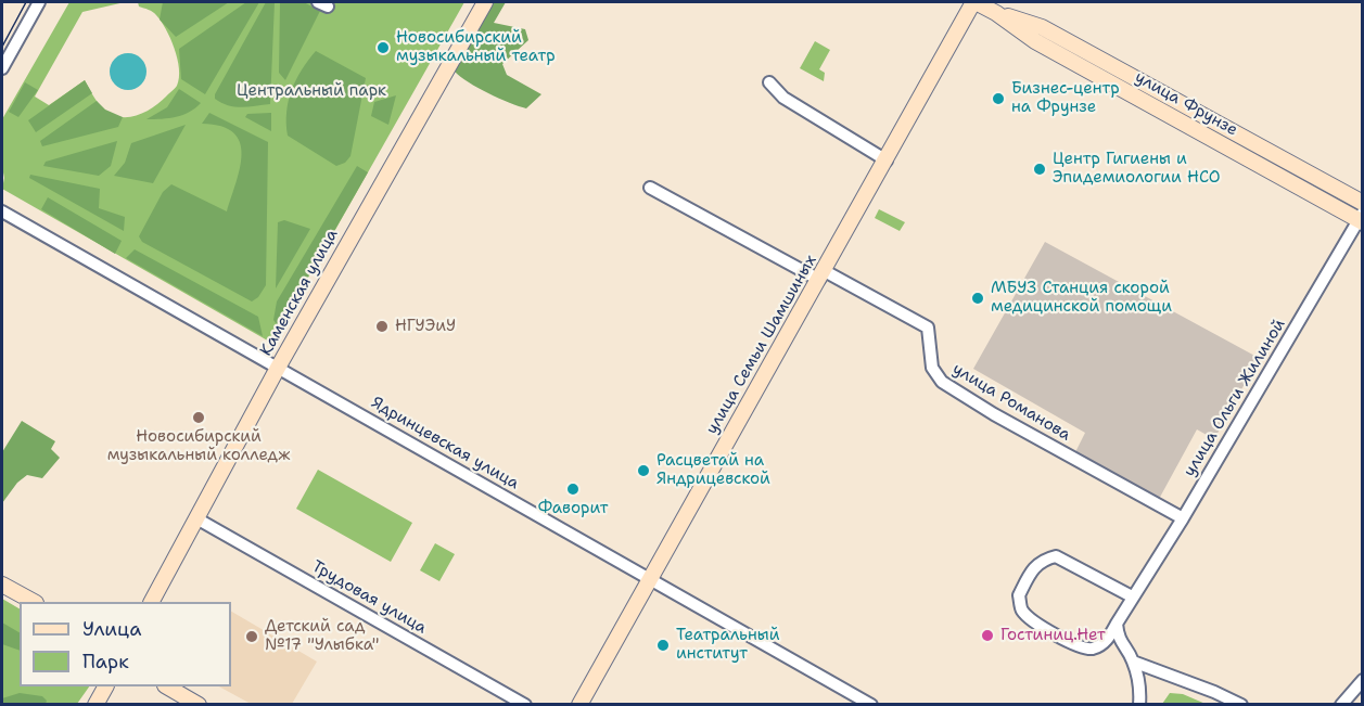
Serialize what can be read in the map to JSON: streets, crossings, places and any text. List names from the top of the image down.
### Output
{
  "streets": {
    "street": [
      "улица Фрунзе",
      "Каменская улица",
      "улица Семьи Шамшиных",
      "улица Ольги Жилиной",
      "улица Романова",
      "Ядринцевская улица",
      "Трудовая улица"
    ]
  },
  "crossings": [
    ["улица Фрунзе", "улица Семьи Шамшиных"],
    ["улица Фрунзе", "улица Ольги Жилиной"],
    ["Каменская улица", "Ядринцевская улица"],
    ["Каменская улица", "Трудовая улица"],
    ["улица Семьи Шамшиных", "улица Романова"],
    ["улица Семьи Шамшиных", "Ядринцевская улица"],
    ["улица Ольги Жилиной", "улица Романова"]
  ],
  "parks": ["Центральный парк"],
  "places": [
    "Новосибирский музыкальный театр",
    "Бизнес-центр на Фрунзе",
    "Центр Гигиены и Эпидемиологии НСО",
    "МБУЗ Станция скорой медицинской помощи",
    "НГУЭиУ",
    "Новосибирский музыкальный колледж",
    "Расцветай на Яндрицевской",
    "Фаворит",
    "Гостиниц.Нет",
    "Детский сад №17 \"Улыбка\"",
    "Театральный институт"
  ],
  "legend": ["Улица", "Парк"]
}
